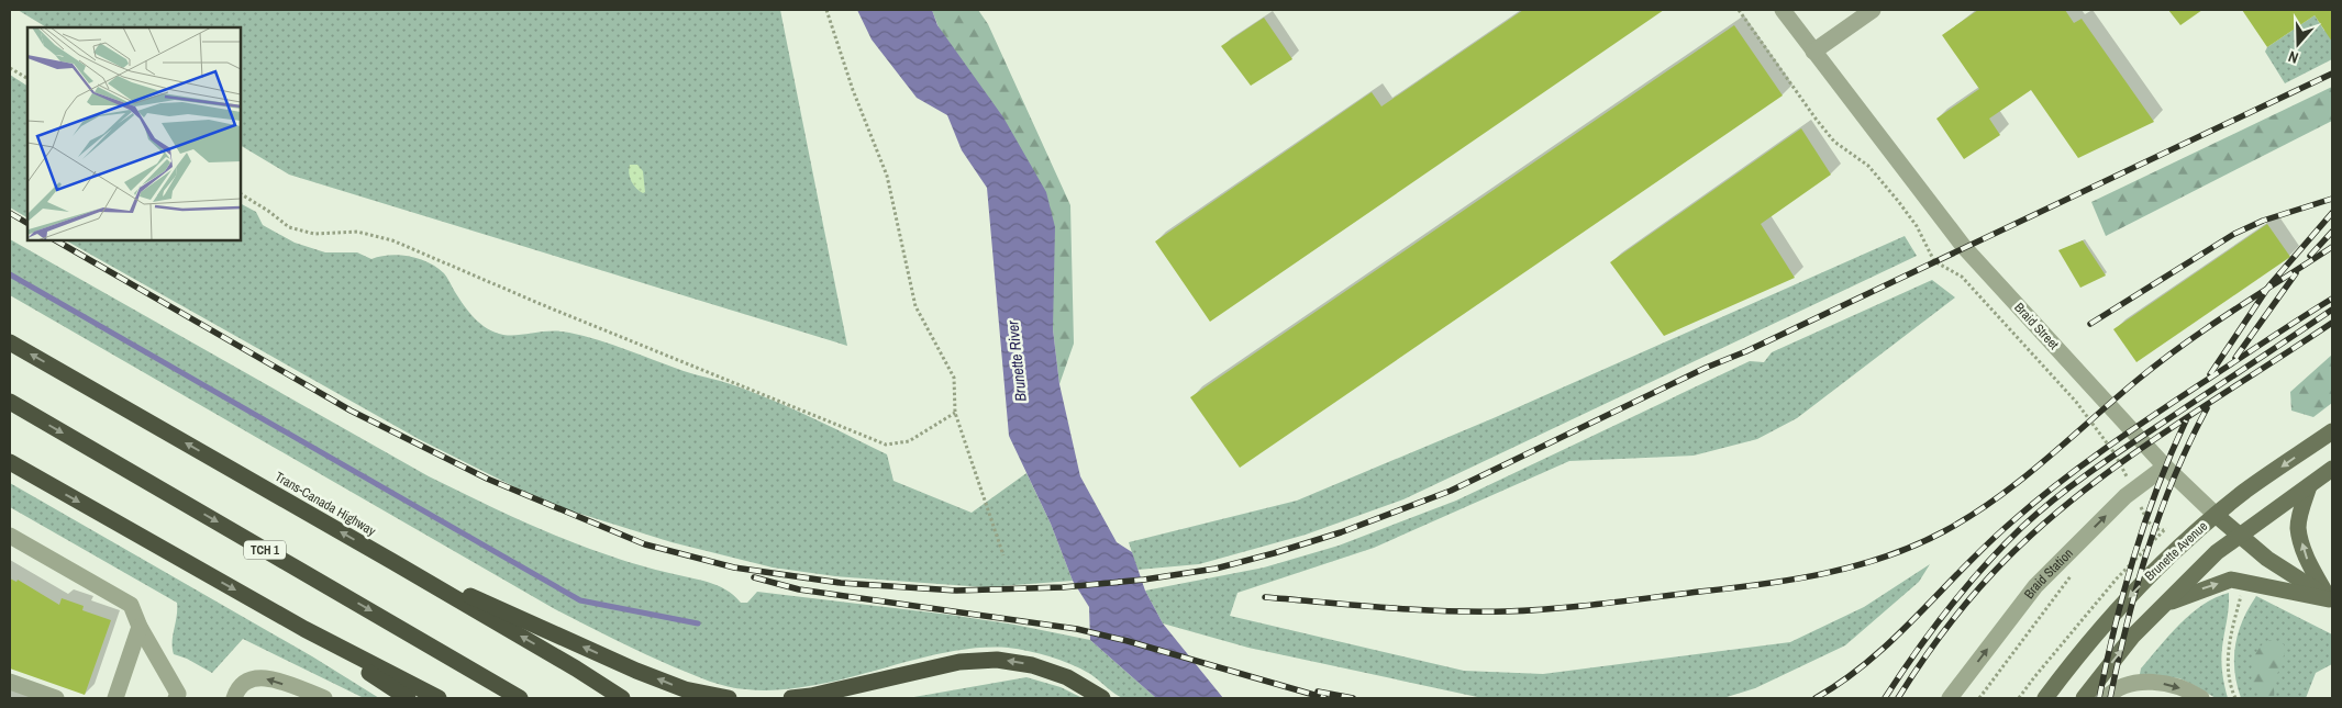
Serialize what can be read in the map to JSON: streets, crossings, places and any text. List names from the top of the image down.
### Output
{
  "streets": {
    "highway": ["Trans-Canada Highway", "TCH 1"],
    "main road": ["Braid Street", "Brunette Avenue"],
    "street": ["Braid Station"]
  },
  "crossings": [
    ["Braid Street", "Brunette Avenue"],
    ["Braid Street", "Braid Station"]
  ],
  "one_way": ["Braid Station"],
  "water": ["Brunette River"],
  "north": "bottom"
}
